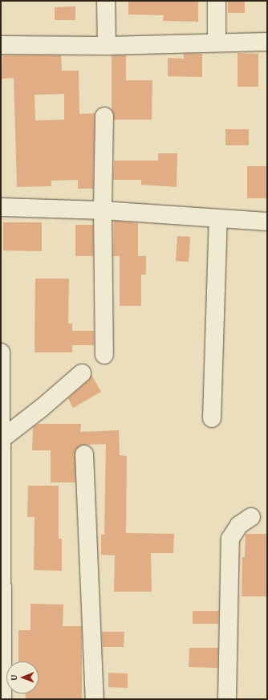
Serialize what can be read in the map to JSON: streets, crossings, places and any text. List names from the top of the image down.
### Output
{
  "north": "left"
}
